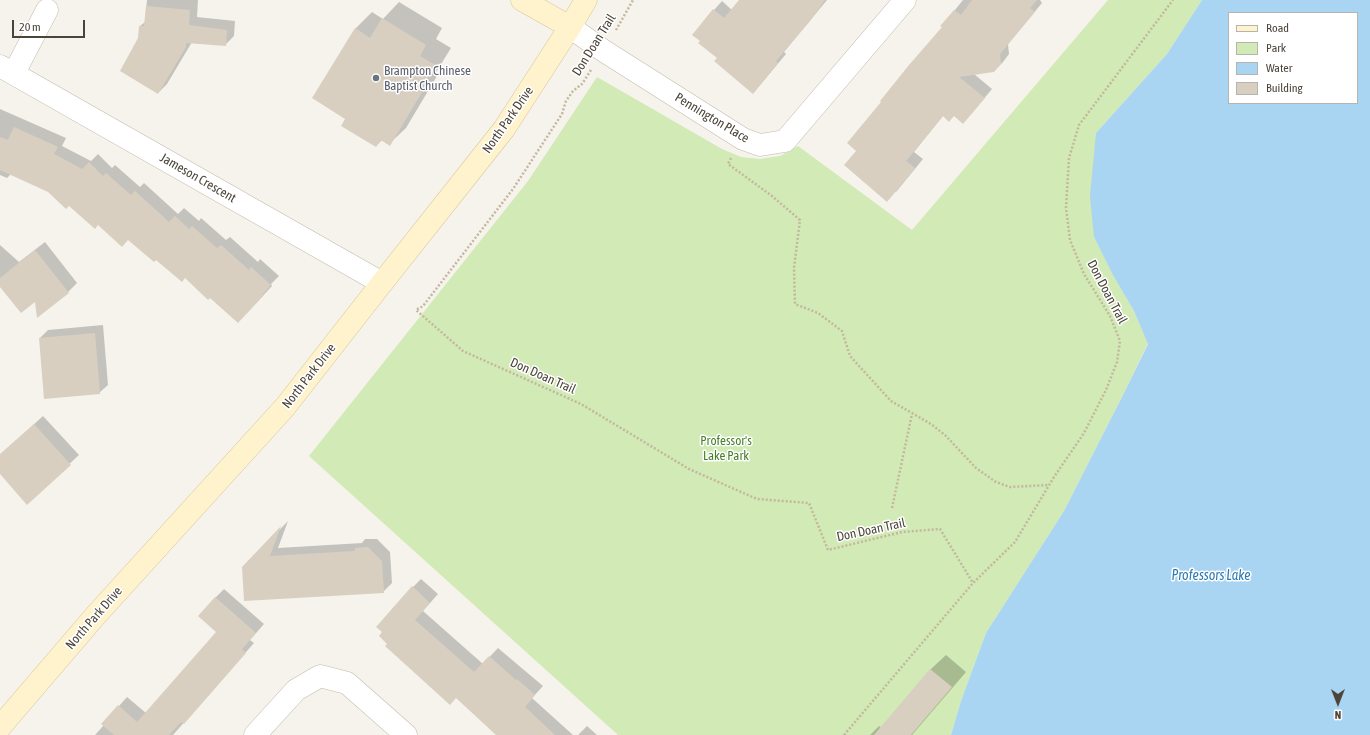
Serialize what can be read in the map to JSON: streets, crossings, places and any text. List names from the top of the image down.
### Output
{
  "streets": {
    "main road": ["North Park Drive"],
    "street": ["Pennington Place", "Jameson Crescent"],
    "path": ["Don Doan Trail"]
  },
  "crossings": [
    ["Don Doan Trail", "Pennington Place"],
    ["Pennington Place", "North Park Drive"],
    ["North Park Drive", "Jameson Crescent"]
  ],
  "water": ["Professors Lake"],
  "parks": ["Professor's Lake Park"],
  "places": ["Brampton Chinese Baptist Church"],
  "legend": [
    "Road",
    "Park",
    "Water",
    "Building"
  ],
  "scale_bar": "20 m",
  "north": "bottom"
}
